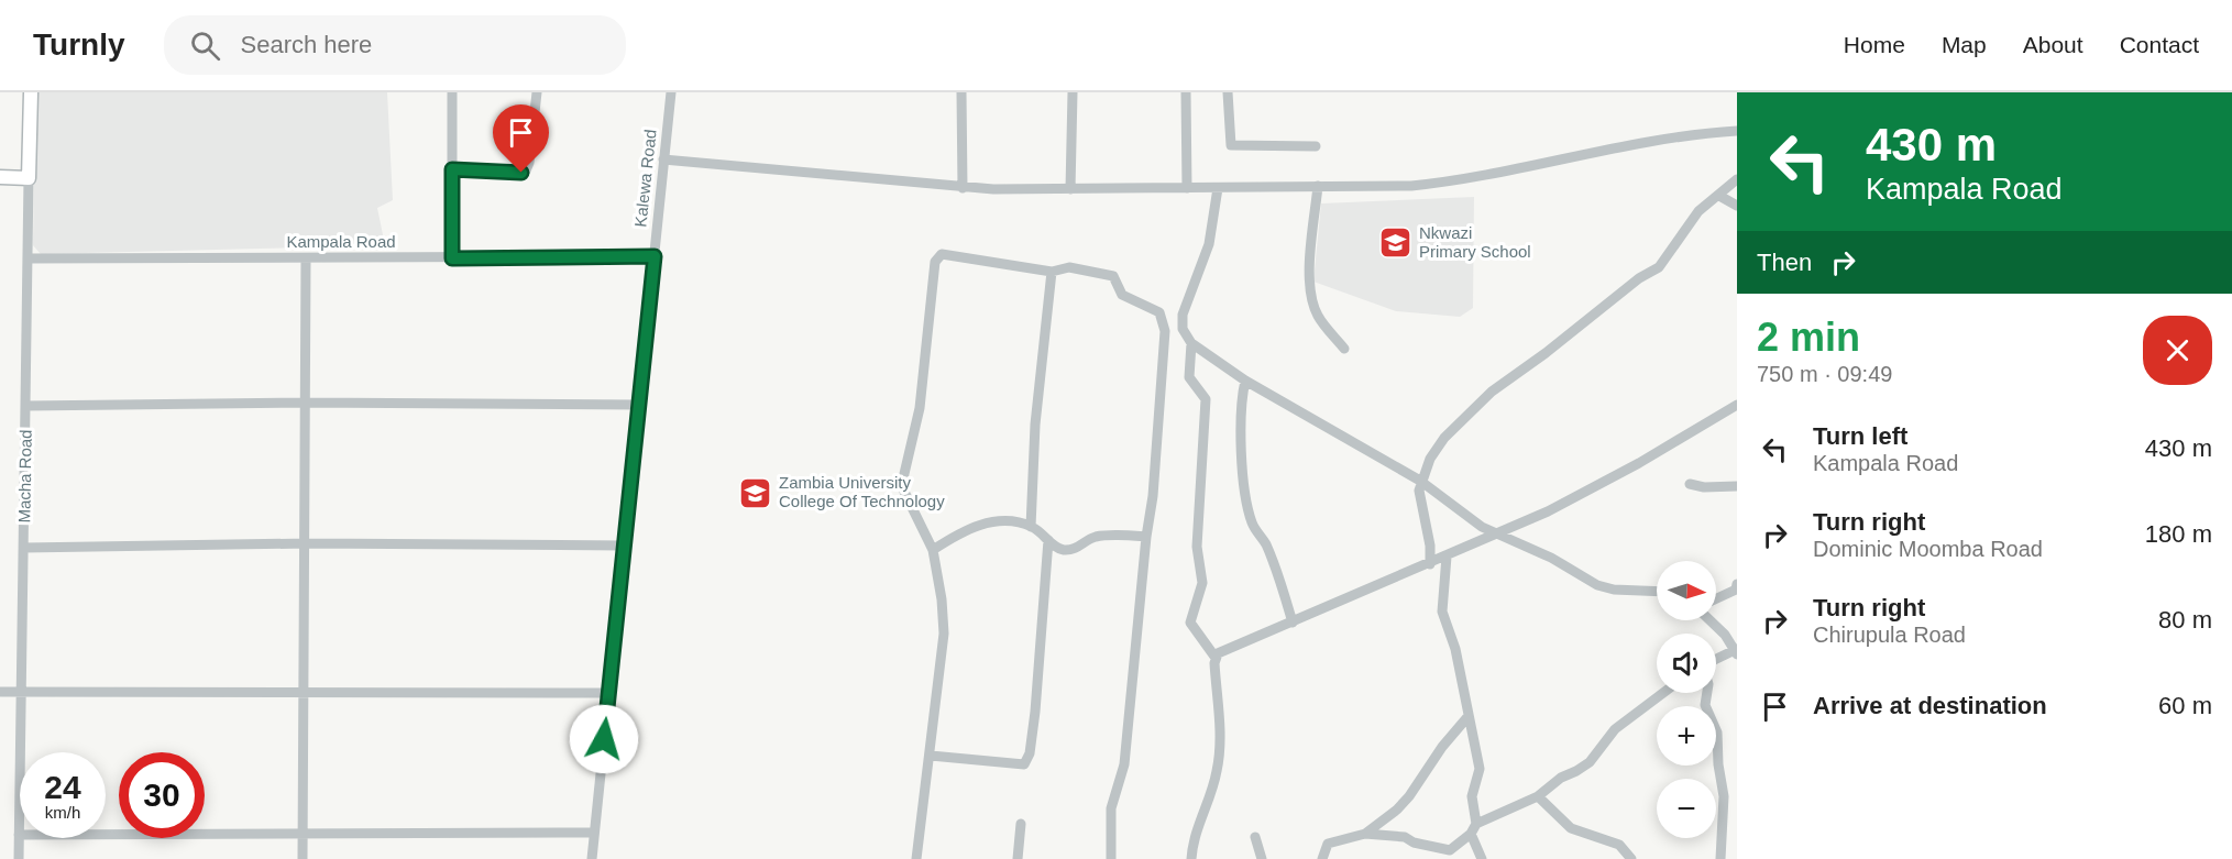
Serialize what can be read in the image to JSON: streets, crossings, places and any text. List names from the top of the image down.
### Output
{
  "streets": {
    "main road": ["Macha Road"],
    "street": ["Kalewa Road", "Kampala Road"]
  },
  "crossings": [
    ["Kalewa Road", "Kampala Road"],
    ["Kampala Road", "Macha Road"]
  ],
  "places": {
    "school or university": ["Nkwazi Primary School", "Zambia University College Of Technology"]
  },
  "north": "right",
  "page": {
    "header": "Turnly",
    "search": "Search here",
    "nav": [
      "Home",
      "Map",
      "About",
      "Contact"
    ],
    "turn": ["430 m", "Kampala Road"],
    "then": "Then",
    "heading": ["2 min", "750 m · 09:49"],
    "list": [
      {
        "name": "Turn left",
        "note": "Kampala Road",
        "value": "430 m"
      },
      {
        "name": "Turn right",
        "note": "Dominic Moomba Road",
        "value": "180 m"
      },
      {
        "name": "Turn right",
        "note": "Chirupula Road",
        "value": "80 m"
      },
      {
        "name": "Arrive at destination",
        "value": "60 m"
      }
    ],
    "map_buttons": ["+", "−"],
    "speed": "24 km/h",
    "limit": "30"
  }
}
